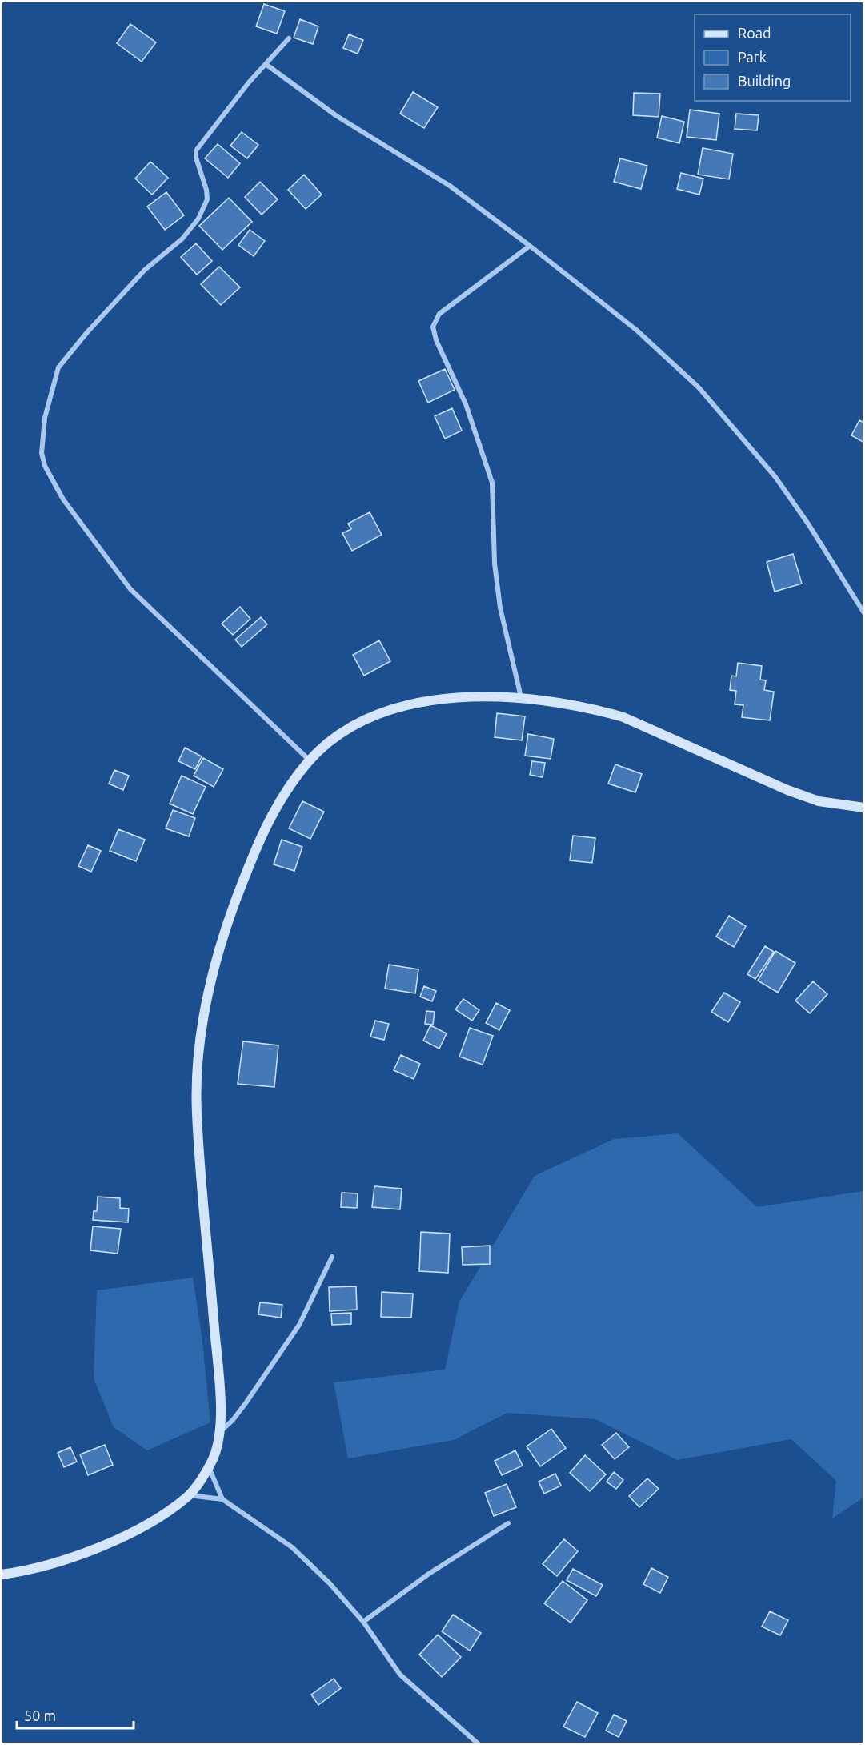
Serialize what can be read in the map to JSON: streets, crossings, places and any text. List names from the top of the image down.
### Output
{
  "legend": ["Road", "Park", "Building"],
  "scale_bar": "50 m"
}
